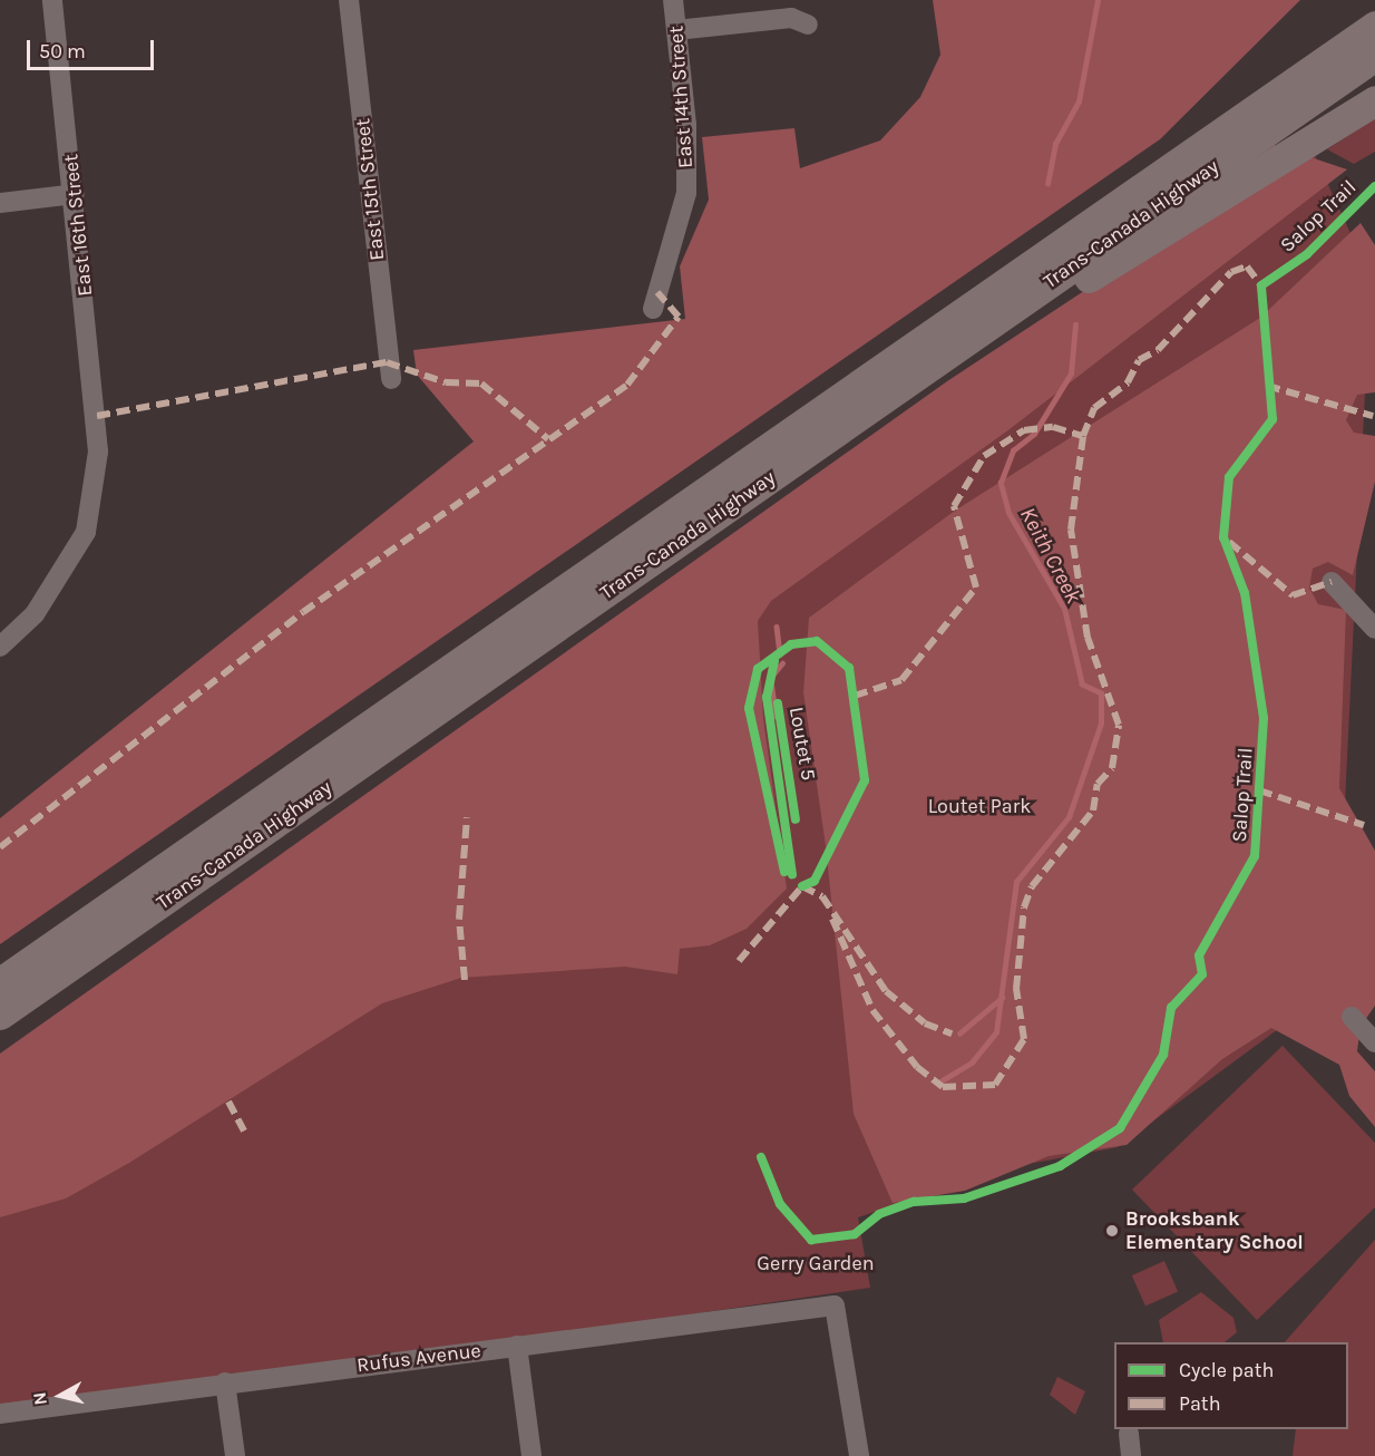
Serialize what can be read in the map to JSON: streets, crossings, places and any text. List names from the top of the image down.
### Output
{
  "streets": {
    "highway": ["Trans-Canada Highway"],
    "street": [
      "East 14th Street",
      "East 15th Street",
      "East 16th Street",
      "Rufus Avenue"
    ],
    "cycle path": ["Salop Trail", "Loutet 5"]
  },
  "water": ["Keith Creek"],
  "parks": ["Loutet Park", "Gerry Garden"],
  "places": ["Brooksbank Elementary School"],
  "legend": ["Cycle path", "Path"],
  "scale_bar": "50 m",
  "north": "left"
}
